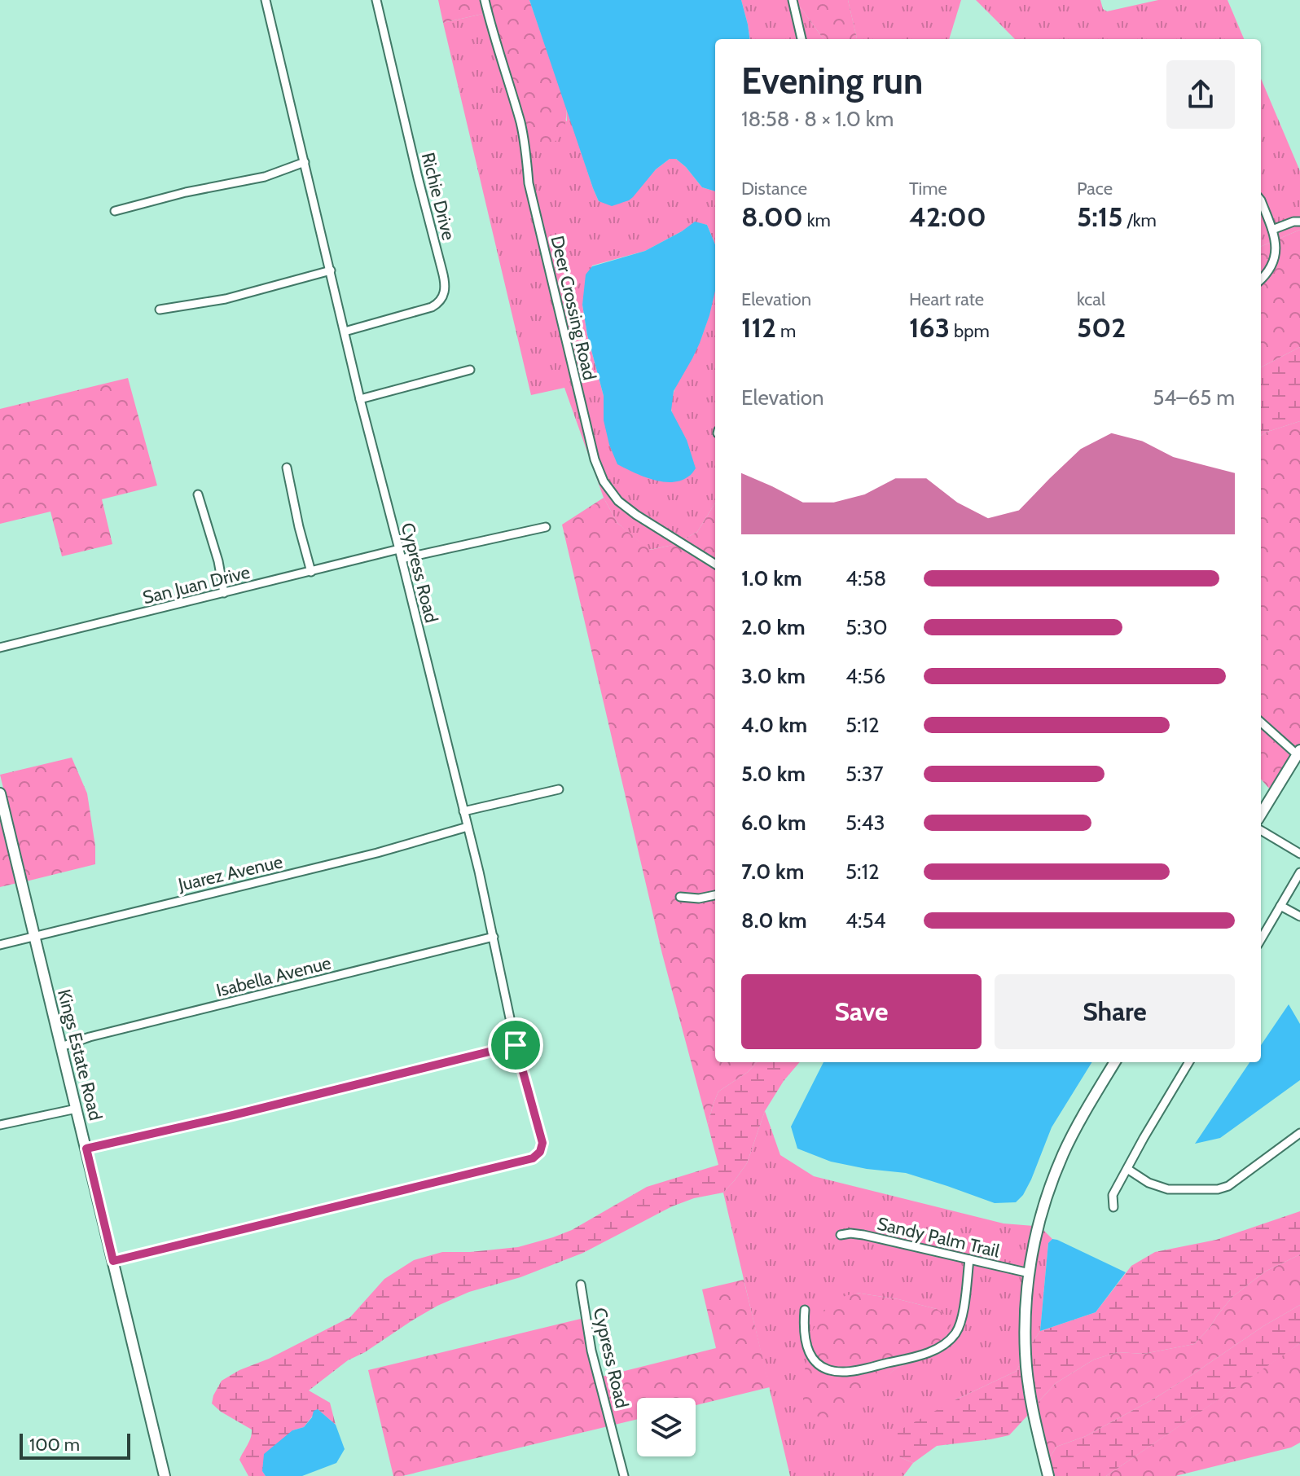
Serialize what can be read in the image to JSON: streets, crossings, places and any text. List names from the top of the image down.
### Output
{
  "streets": {
    "street": [
      "Richie Drive",
      "Deer Crossing Road",
      "Cypress Road",
      "San Juan Drive",
      "Juarez Avenue",
      "Isabella Avenue",
      "Kings Estate Road",
      "Sandy Palm Trail"
    ]
  },
  "crossings": [
    ["Richie Drive", "Cypress Road"],
    ["Cypress Road", "San Juan Drive"],
    ["Cypress Road", "Juarez Avenue"],
    ["Cypress Road", "Isabella Avenue"],
    ["Cypress Road", "Kings Estate Road"],
    ["Juarez Avenue", "Kings Estate Road"],
    ["Isabella Avenue", "Kings Estate Road"]
  ],
  "scale_bar": "100 m",
  "page": {
    "heading": ["Evening run", "18:58 · 8 × 1.0 km"],
    "stats": [
      ["Distance", "8.00 km"],
      ["Time", "42:00"],
      ["Pace", "5:15 /km"],
      ["Elevation", "112 m"],
      ["Heart rate", "163 bpm"],
      ["kcal", "502"]
    ],
    "chart": ["Elevation", "54–65 m"],
    "list": [
      {
        "name": "1.0 km",
        "note": "4:58"
      },
      {
        "name": "2.0 km",
        "note": "5:30"
      },
      {
        "name": "3.0 km",
        "note": "4:56"
      },
      {
        "name": "4.0 km",
        "note": "5:12"
      },
      {
        "name": "5.0 km",
        "note": "5:37"
      },
      {
        "name": "6.0 km",
        "note": "5:43"
      },
      {
        "name": "7.0 km",
        "note": "5:12"
      },
      {
        "name": "8.0 km",
        "note": "4:54"
      }
    ],
    "buttons": ["Save", "Share"],
    "scale": "100 m"
  }
}
